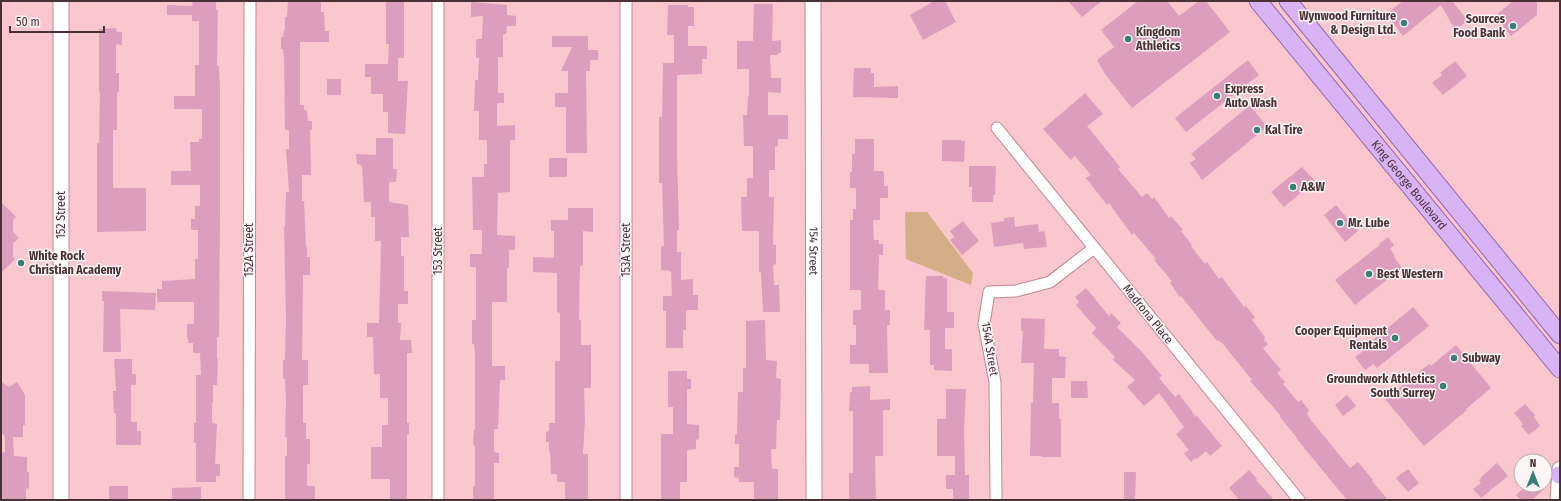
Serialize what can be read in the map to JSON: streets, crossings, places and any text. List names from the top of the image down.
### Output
{
  "streets": {
    "main road": ["King George Boulevard"],
    "street": [
      "152 Street",
      "152A Street",
      "153A Street",
      "154 Street",
      "153 Street",
      "Madrona Place",
      "154A Street"
    ]
  },
  "crossings": [
    ["Madrona Place", "154A Street"]
  ],
  "places": [
    "Wynwood Furniture & Design Ltd.",
    "Sources Food Bank",
    "Kingdom Athletics",
    "Express Auto Wash",
    "Kal Tire",
    "A&W",
    "Mr. Lube",
    "White Rock Christian Academy",
    "Best Western",
    "Cooper Equipment Rentals",
    "Subway",
    "Groundwork Athletics South Surrey"
  ],
  "scale_bar": "50 m",
  "north": "top"
}
